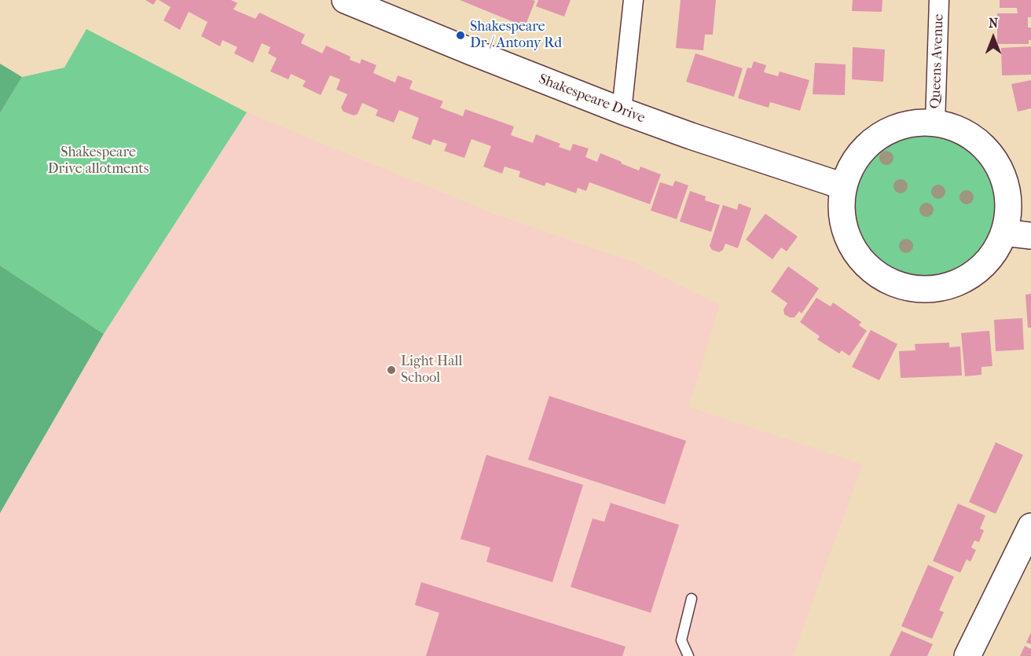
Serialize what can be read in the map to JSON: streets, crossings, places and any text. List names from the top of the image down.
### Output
{
  "streets": {
    "street": ["Queens Avenue", "Shakespeare Drive"]
  },
  "crossings": [
    ["Queens Avenue", "Shakespeare Drive"]
  ],
  "parks": ["Shakespeare Drive allotments"],
  "places": ["Shakespeare Dr / Antony Rd", "Light Hall School"],
  "north": "top"
}
